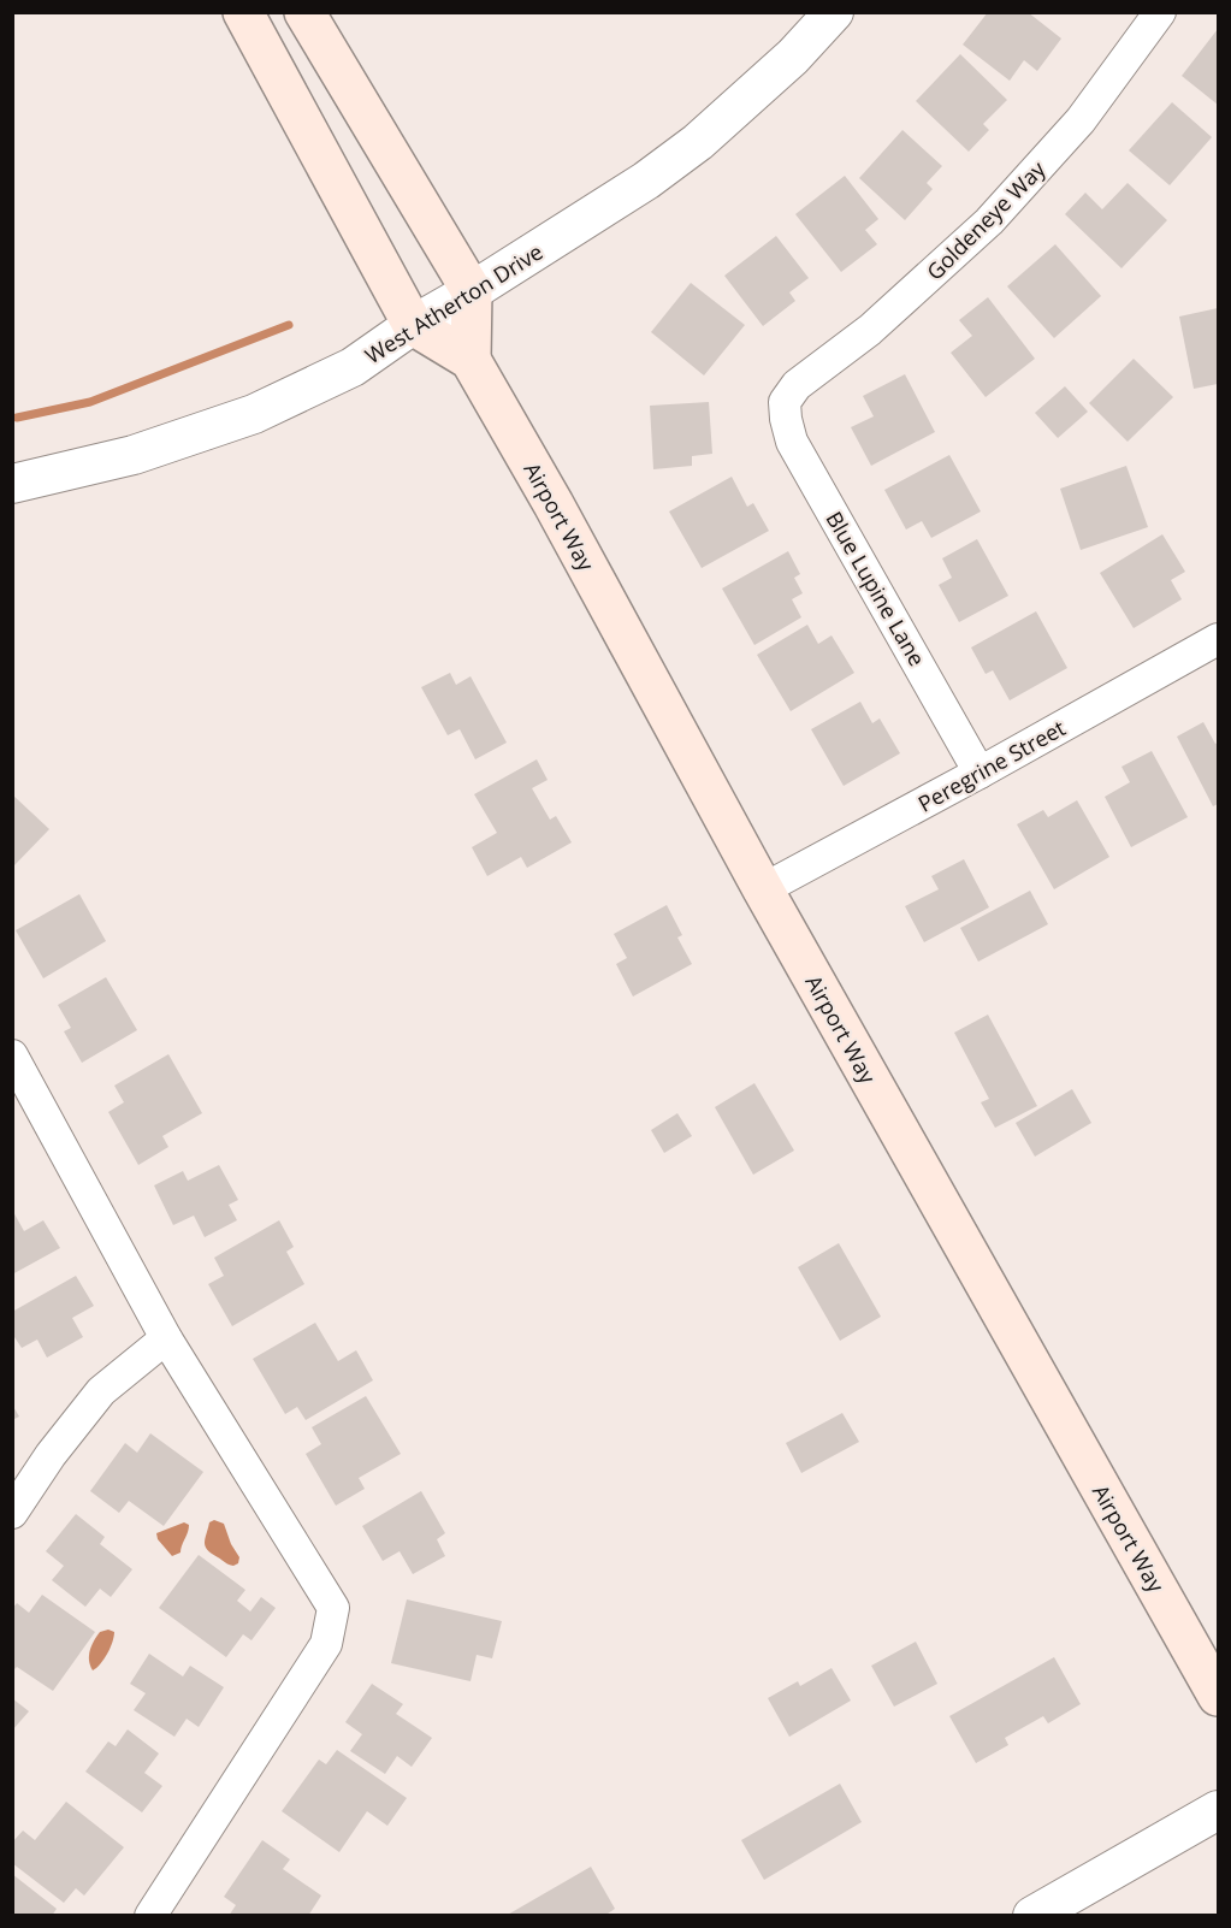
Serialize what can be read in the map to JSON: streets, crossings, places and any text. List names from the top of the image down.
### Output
{
  "streets": {
    "main road": ["Airport Way"],
    "street": [
      "Goldeneye Way",
      "West Atherton Drive",
      "Blue Lupine Lane",
      "Peregrine Street"
    ]
  },
  "crossings": [
    ["Goldeneye Way", "Blue Lupine Lane"],
    ["West Atherton Drive", "Airport Way"],
    ["Airport Way", "Peregrine Street"],
    ["Blue Lupine Lane", "Peregrine Street"]
  ]
}
